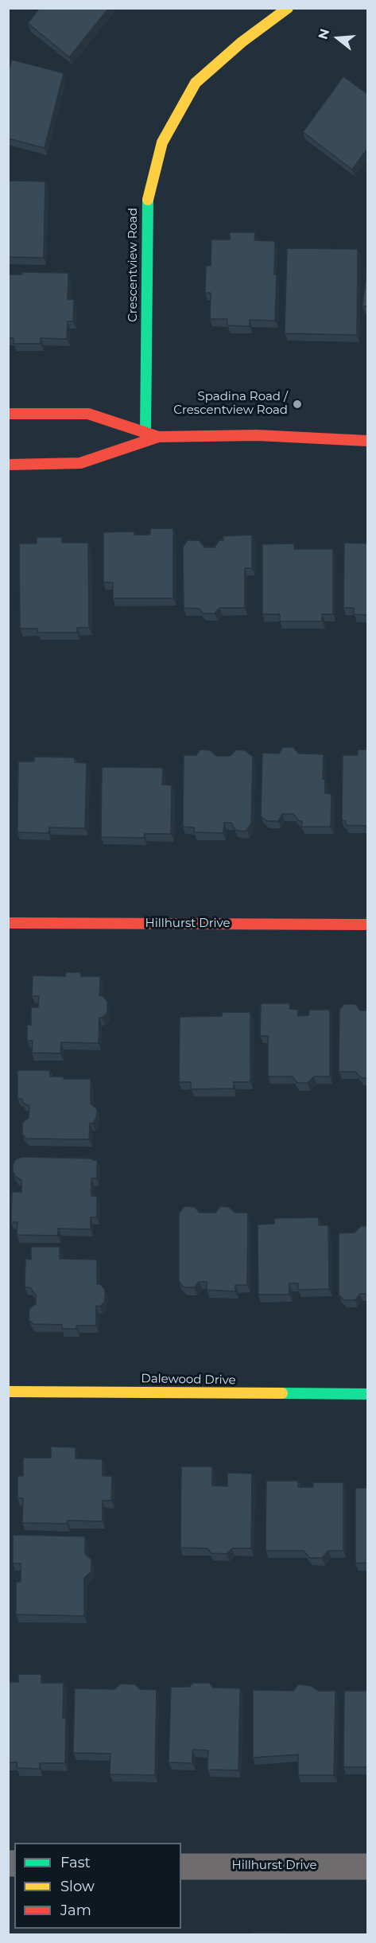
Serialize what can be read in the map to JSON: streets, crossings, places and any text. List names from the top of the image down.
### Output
{
  "streets": {
    "street": ["Crescentview Road", "Hillhurst Drive", "Dalewood Drive"]
  },
  "places": ["Spadina Road / Crescentview Road"],
  "legend": ["Fast", "Slow", "Jam"],
  "north": "left"
}
